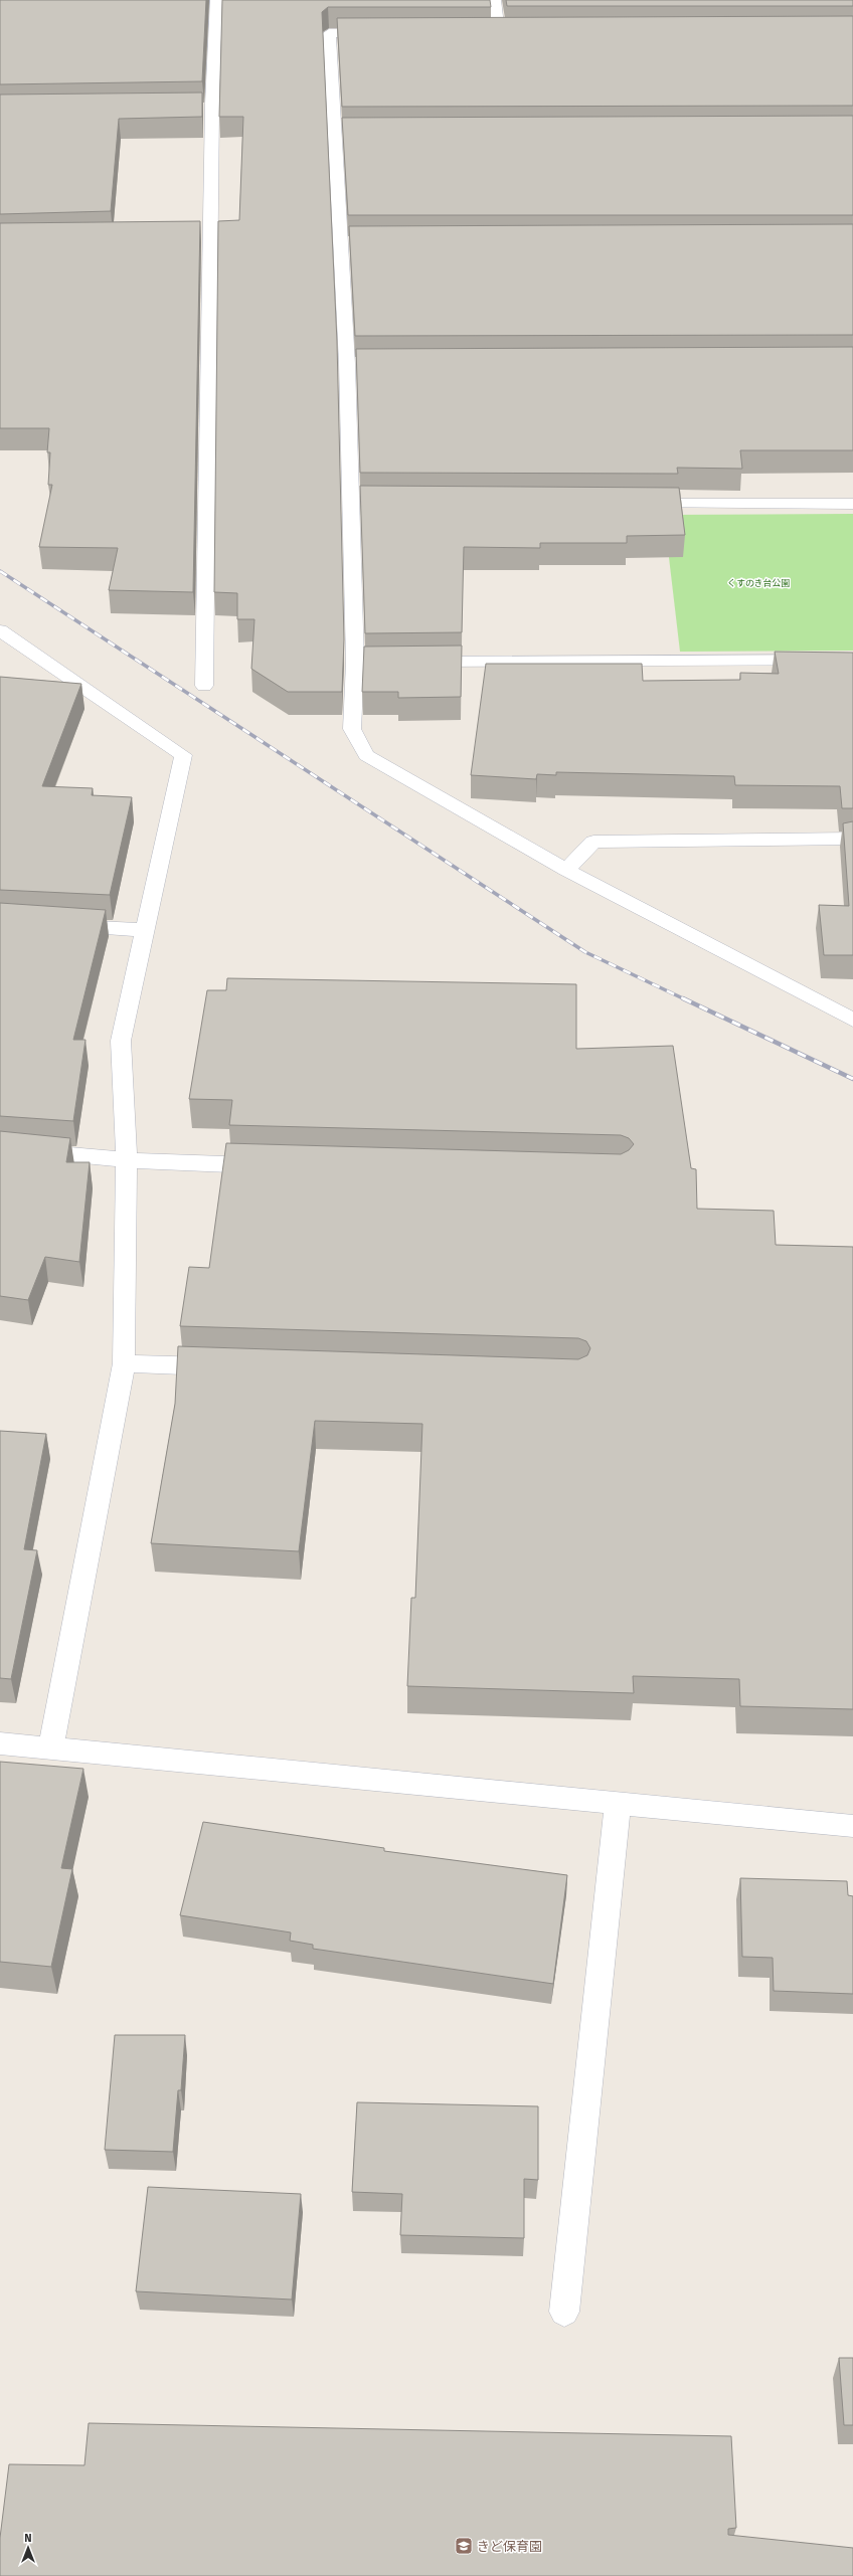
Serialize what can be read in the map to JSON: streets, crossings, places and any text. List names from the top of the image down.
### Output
{
  "parks": ["くすのき台公園"],
  "places": {
    "school or university": ["きど保育園"]
  },
  "north": "top"
}
